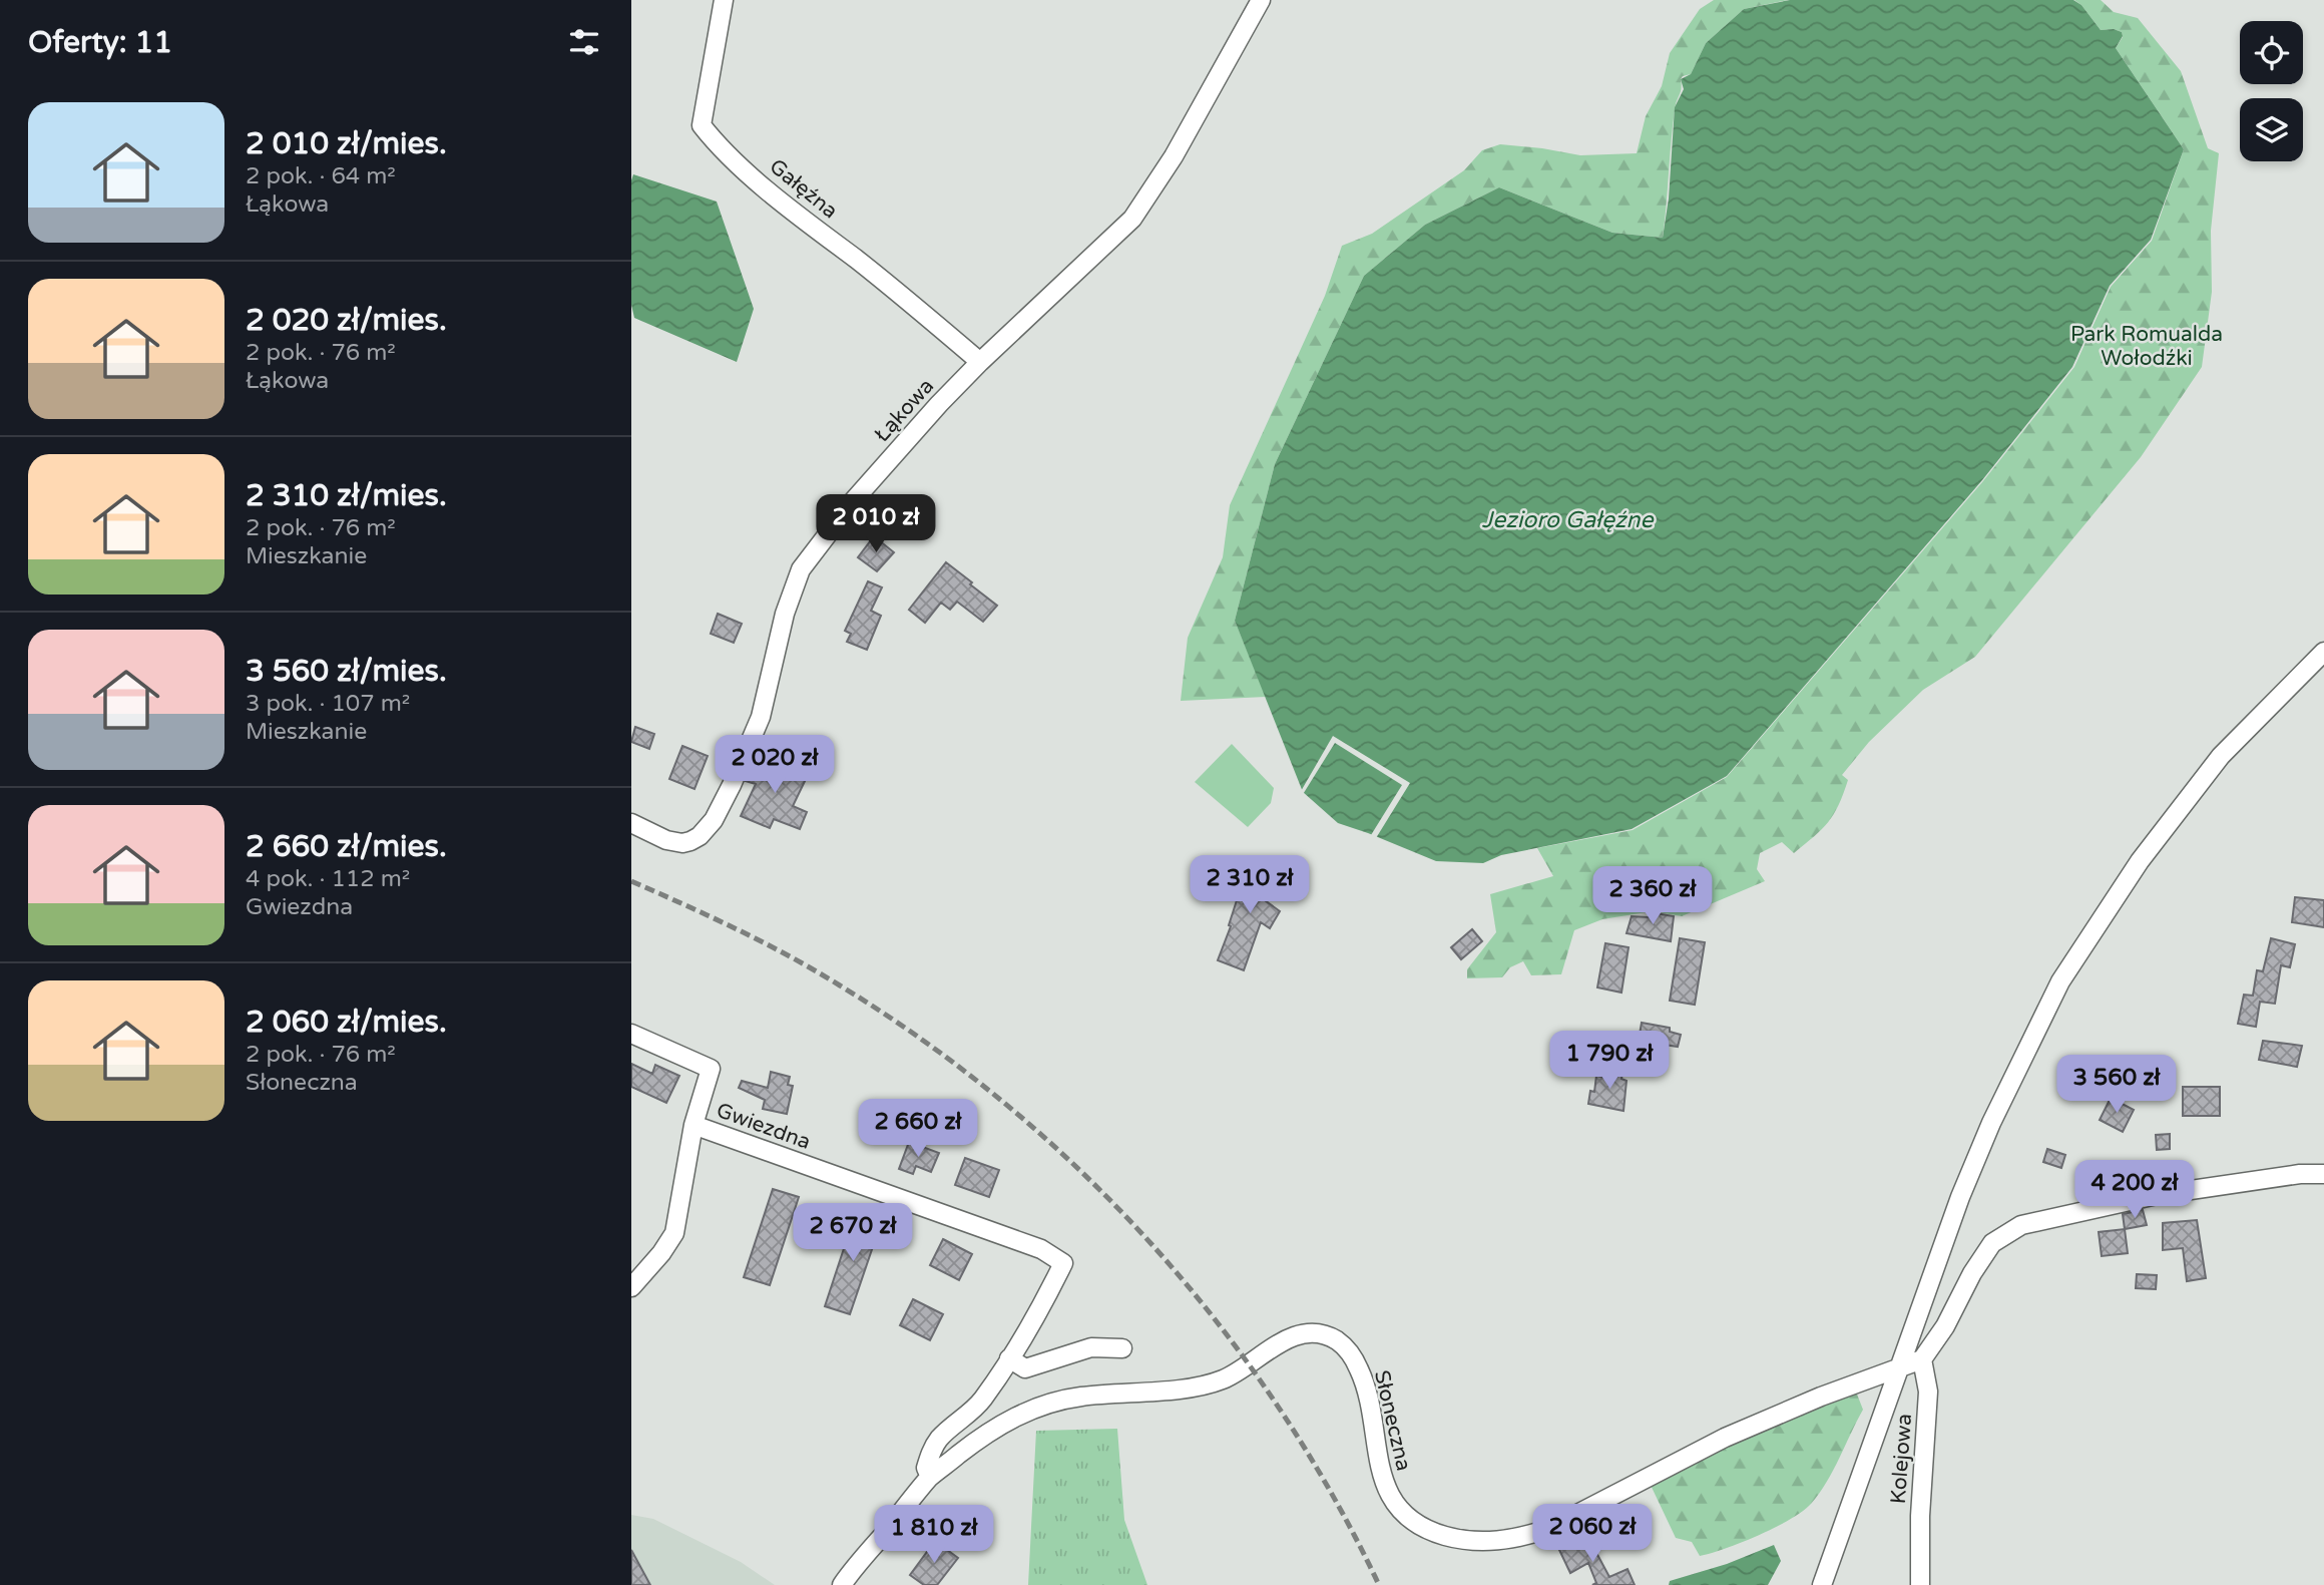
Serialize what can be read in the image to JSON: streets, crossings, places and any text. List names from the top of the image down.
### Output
{
  "streets": {
    "street": [
      "Gałęźna",
      "Łąkowa",
      "Gwiezdna",
      "Słoneczna",
      "Kolejowa"
    ]
  },
  "crossings": [
    ["Gałęźna", "Łąkowa"],
    ["Gwiezdna", "Słoneczna"]
  ],
  "water": ["Jezioro Gałęźne"],
  "parks": ["Park Romualda Wołodźki"],
  "page": {
    "heading": "Oferty: 11",
    "list": [
      {
        "name": "2 010 zł/mies.",
        "note": "2 pok. · 64 m² · Łąkowa"
      },
      {
        "name": "2 020 zł/mies.",
        "note": "2 pok. · 76 m² · Łąkowa"
      },
      {
        "name": "2 310 zł/mies.",
        "note": "2 pok. · 76 m² · Mieszkanie"
      },
      {
        "name": "3 560 zł/mies.",
        "note": "3 pok. · 107 m² · Mieszkanie"
      },
      {
        "name": "2 660 zł/mies.",
        "note": "4 pok. · 112 m² · Gwiezdna"
      },
      {
        "name": "2 060 zł/mies.",
        "note": "2 pok. · 76 m² · Słoneczna"
      }
    ],
    "price": [
      "2 010 zł",
      "2 020 zł",
      "2 310 zł",
      "2 360 zł",
      "1 790 zł",
      "3 560 zł",
      "2 660 zł",
      "4 200 zł",
      "2 670 zł",
      "2 060 zł",
      "1 810 zł"
    ]
  }
}
